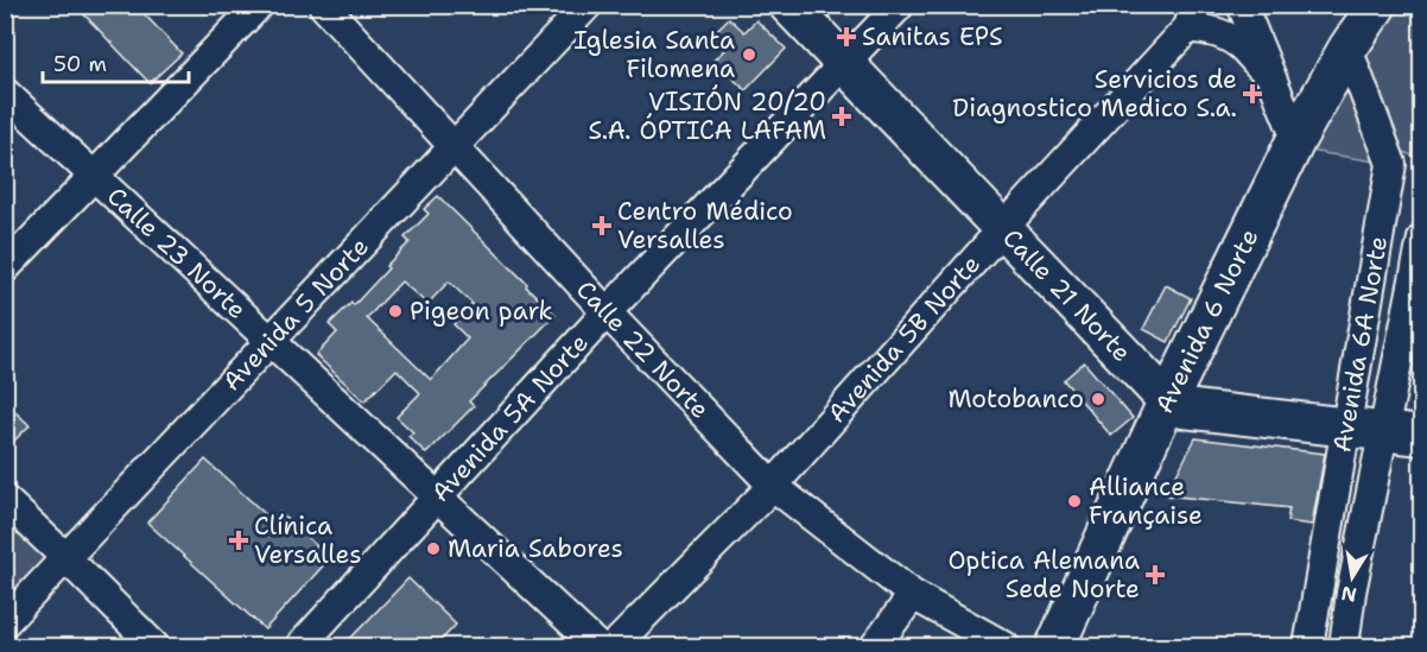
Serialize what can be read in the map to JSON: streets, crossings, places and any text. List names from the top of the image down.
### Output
{
  "streets": {
    "main road": ["Calle 21 Norte", "Avenida 6 Norte"],
    "street": [
      "Calle 23 Norte",
      "Avenida 5 Norte",
      "Avenida 5B Norte",
      "Avenida 6A Norte",
      "Calle 22 Norte",
      "Avenida 5A Norte"
    ]
  },
  "crossings": [
    ["Calle 23 Norte", "Avenida 5 Norte"],
    ["Calle 23 Norte", "Avenida 5A Norte"],
    ["Calle 21 Norte", "Avenida 6 Norte"],
    ["Calle 21 Norte", "Avenida 5B Norte"],
    ["Calle 21 Norte", "Avenida 5A Norte"],
    ["Avenida 5 Norte", "Calle 22 Norte"],
    ["Avenida 6 Norte", "Avenida 6A Norte"],
    ["Avenida 5B Norte", "Calle 22 Norte"],
    ["Calle 22 Norte", "Avenida 5A Norte"]
  ],
  "places": {
    "health": [
      "Sanitas EPS",
      "Servicios de Diagnostico Medico S.a.",
      "VISIÓN 20/20 S.A. ÓPTICA LAFAM",
      "Centro Médico Versalles",
      "Clínica Versalles",
      "Optica Alemana Sede Norte"
    ],
    "other": [
      "Iglesia Santa Filomena",
      "Pigeon park",
      "Motobanco",
      "Alliance Française",
      "Maria Sabores"
    ]
  },
  "scale_bar": "50 m",
  "north": "bottom"
}
